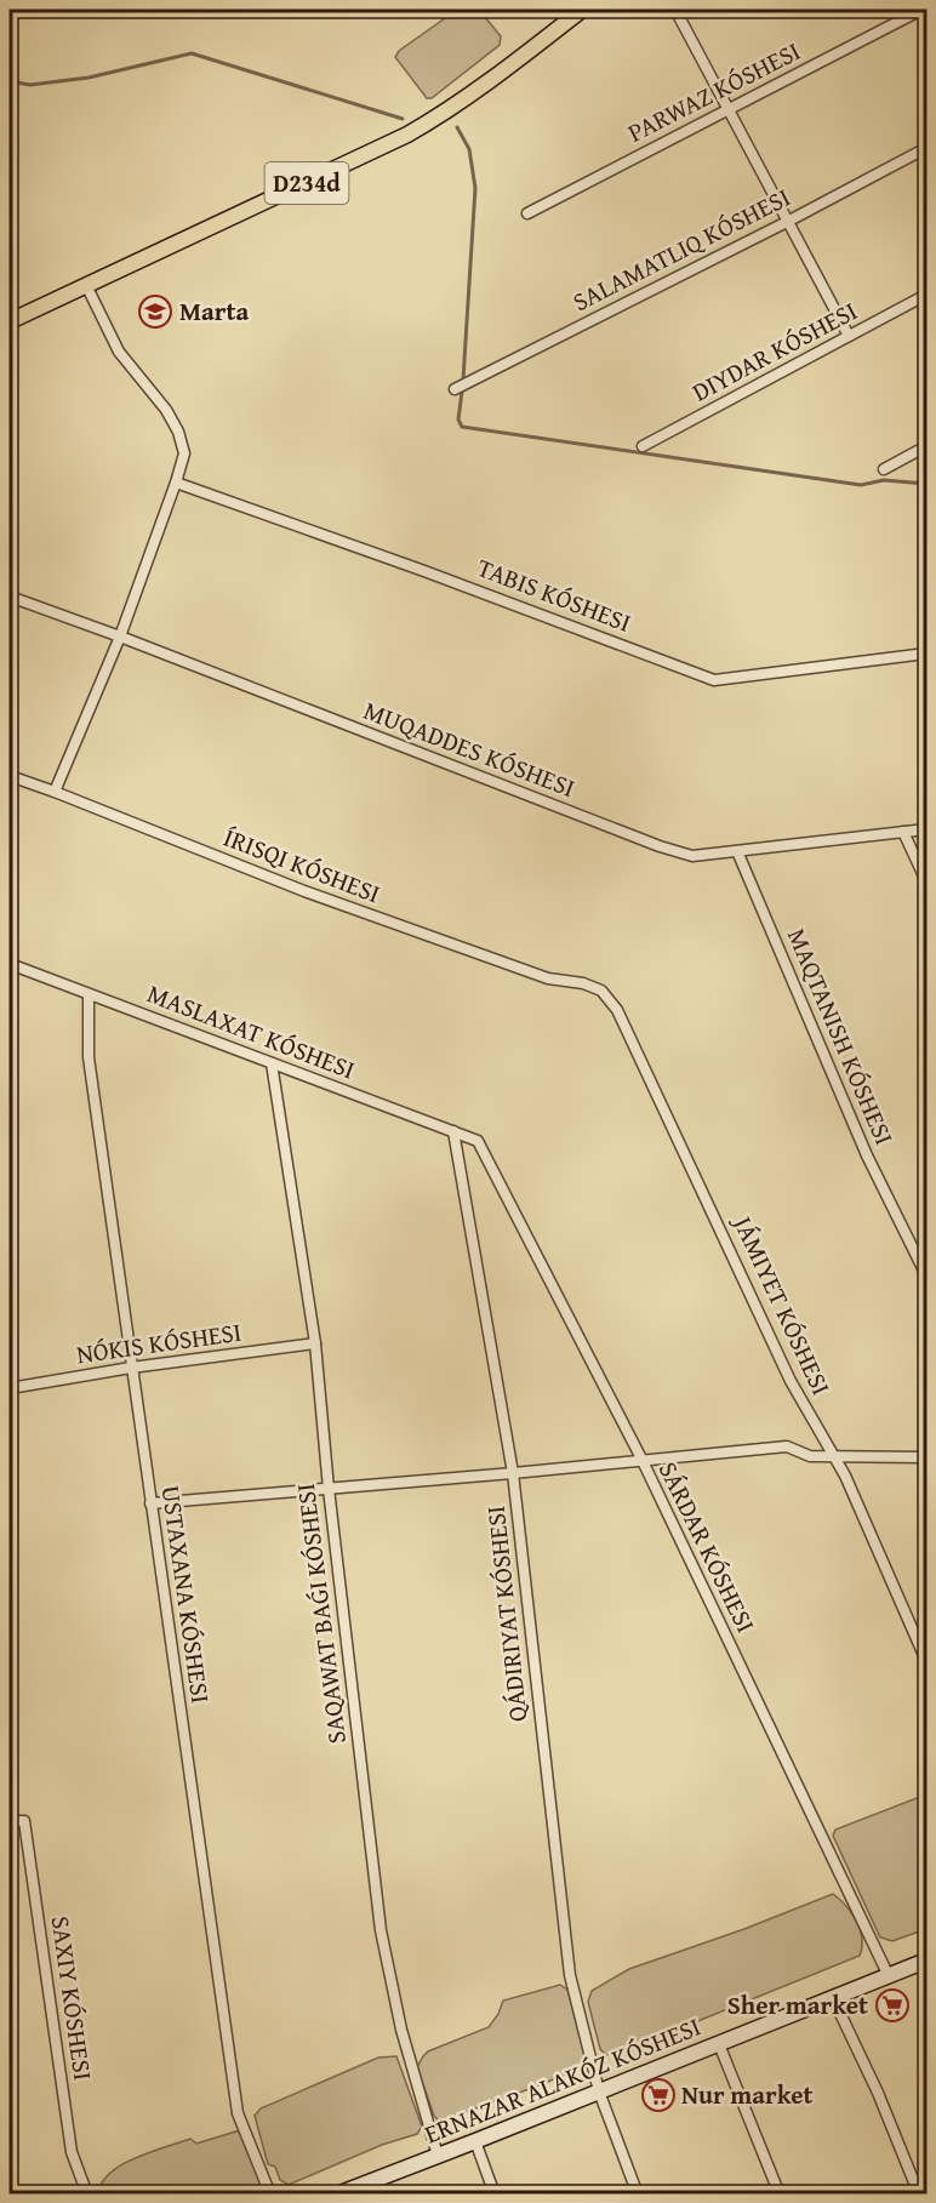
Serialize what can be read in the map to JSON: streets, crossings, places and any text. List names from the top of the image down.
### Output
{
  "streets": {
    "main road": ["D234d", "ERNAZAR ALAKÓZ KÓSHESI"],
    "street": [
      "PARWAZ KÓSHESI",
      "DIYDAR KÓSHESI",
      "MUQADDES KÓSHESI",
      "MASLAXAT KÓSHESI",
      "JÁMIYET KÓSHESI",
      "NÓKIS KÓSHESI",
      "SÁRDAR KÓSHESI",
      "USTAXANA KÓSHESI",
      "QÁDIRIYAT KÓSHESI"
    ]
  },
  "crossings": [
    ["MASLAXAT KÓSHESI", "SÁRDAR KÓSHESI"],
    ["MASLAXAT KÓSHESI", "USTAXANA KÓSHESI"],
    ["MASLAXAT KÓSHESI", "QÁDIRIYAT KÓSHESI"],
    ["NÓKIS KÓSHESI", "USTAXANA KÓSHESI"],
    ["SÁRDAR KÓSHESI", "ERNAZAR ALAKÓZ KÓSHESI"],
    ["QÁDIRIYAT KÓSHESI", "ERNAZAR ALAKÓZ KÓSHESI"]
  ],
  "places": {
    "school or university": ["Marta"],
    "supermarket": ["Sher market", "Nur market"]
  }
}
